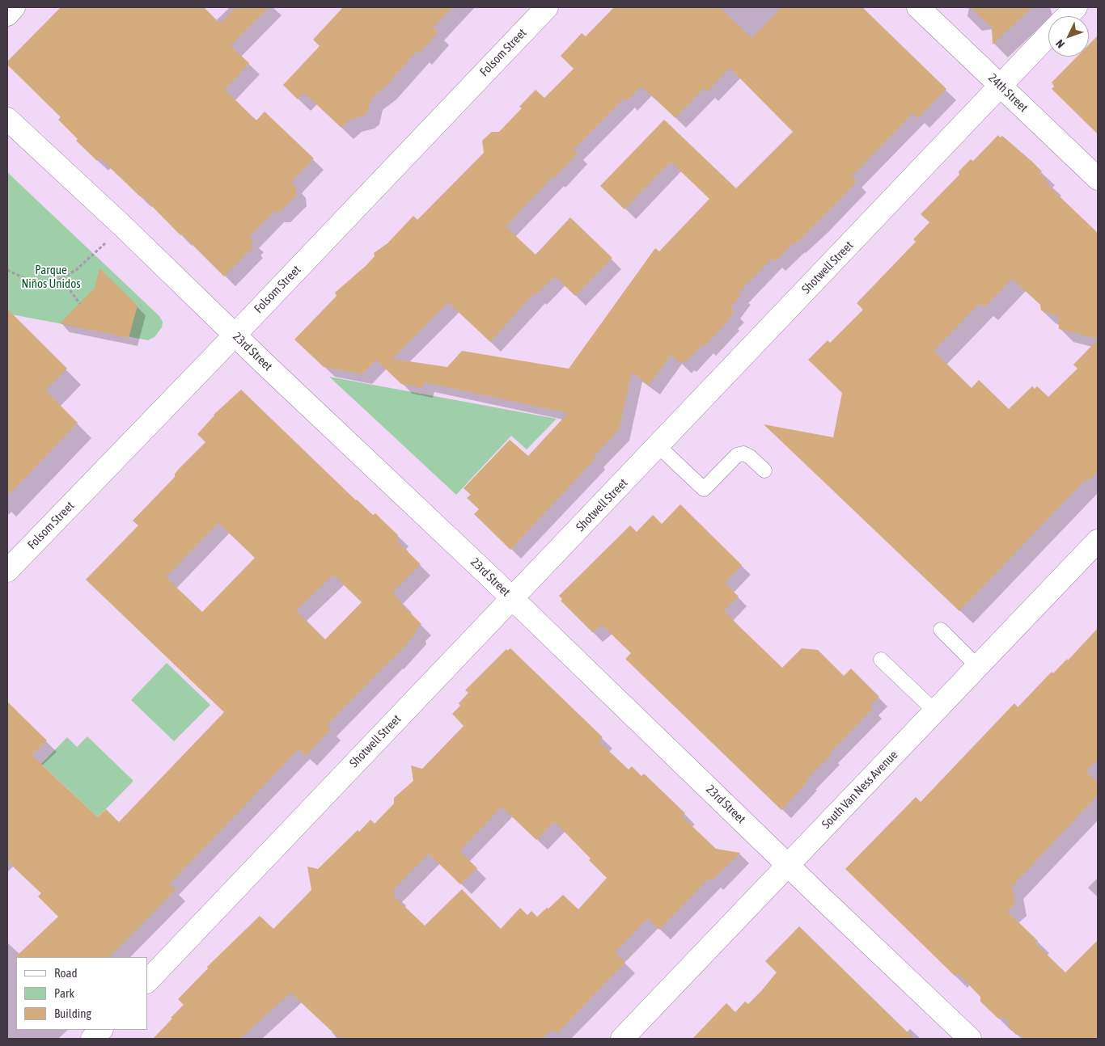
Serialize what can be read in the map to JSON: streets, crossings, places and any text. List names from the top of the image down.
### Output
{
  "streets": {
    "street": [
      "Folsom Street",
      "24th Street",
      "Shotwell Street",
      "23rd Street",
      "South Van Ness Avenue"
    ]
  },
  "crossings": [
    ["Folsom Street", "23rd Street"],
    ["24th Street", "Shotwell Street"],
    ["Shotwell Street", "23rd Street"],
    ["23rd Street", "South Van Ness Avenue"]
  ],
  "parks": ["Parque Niños Unidos"],
  "legend": ["Road", "Park", "Building"],
  "north": "bottom left"
}
